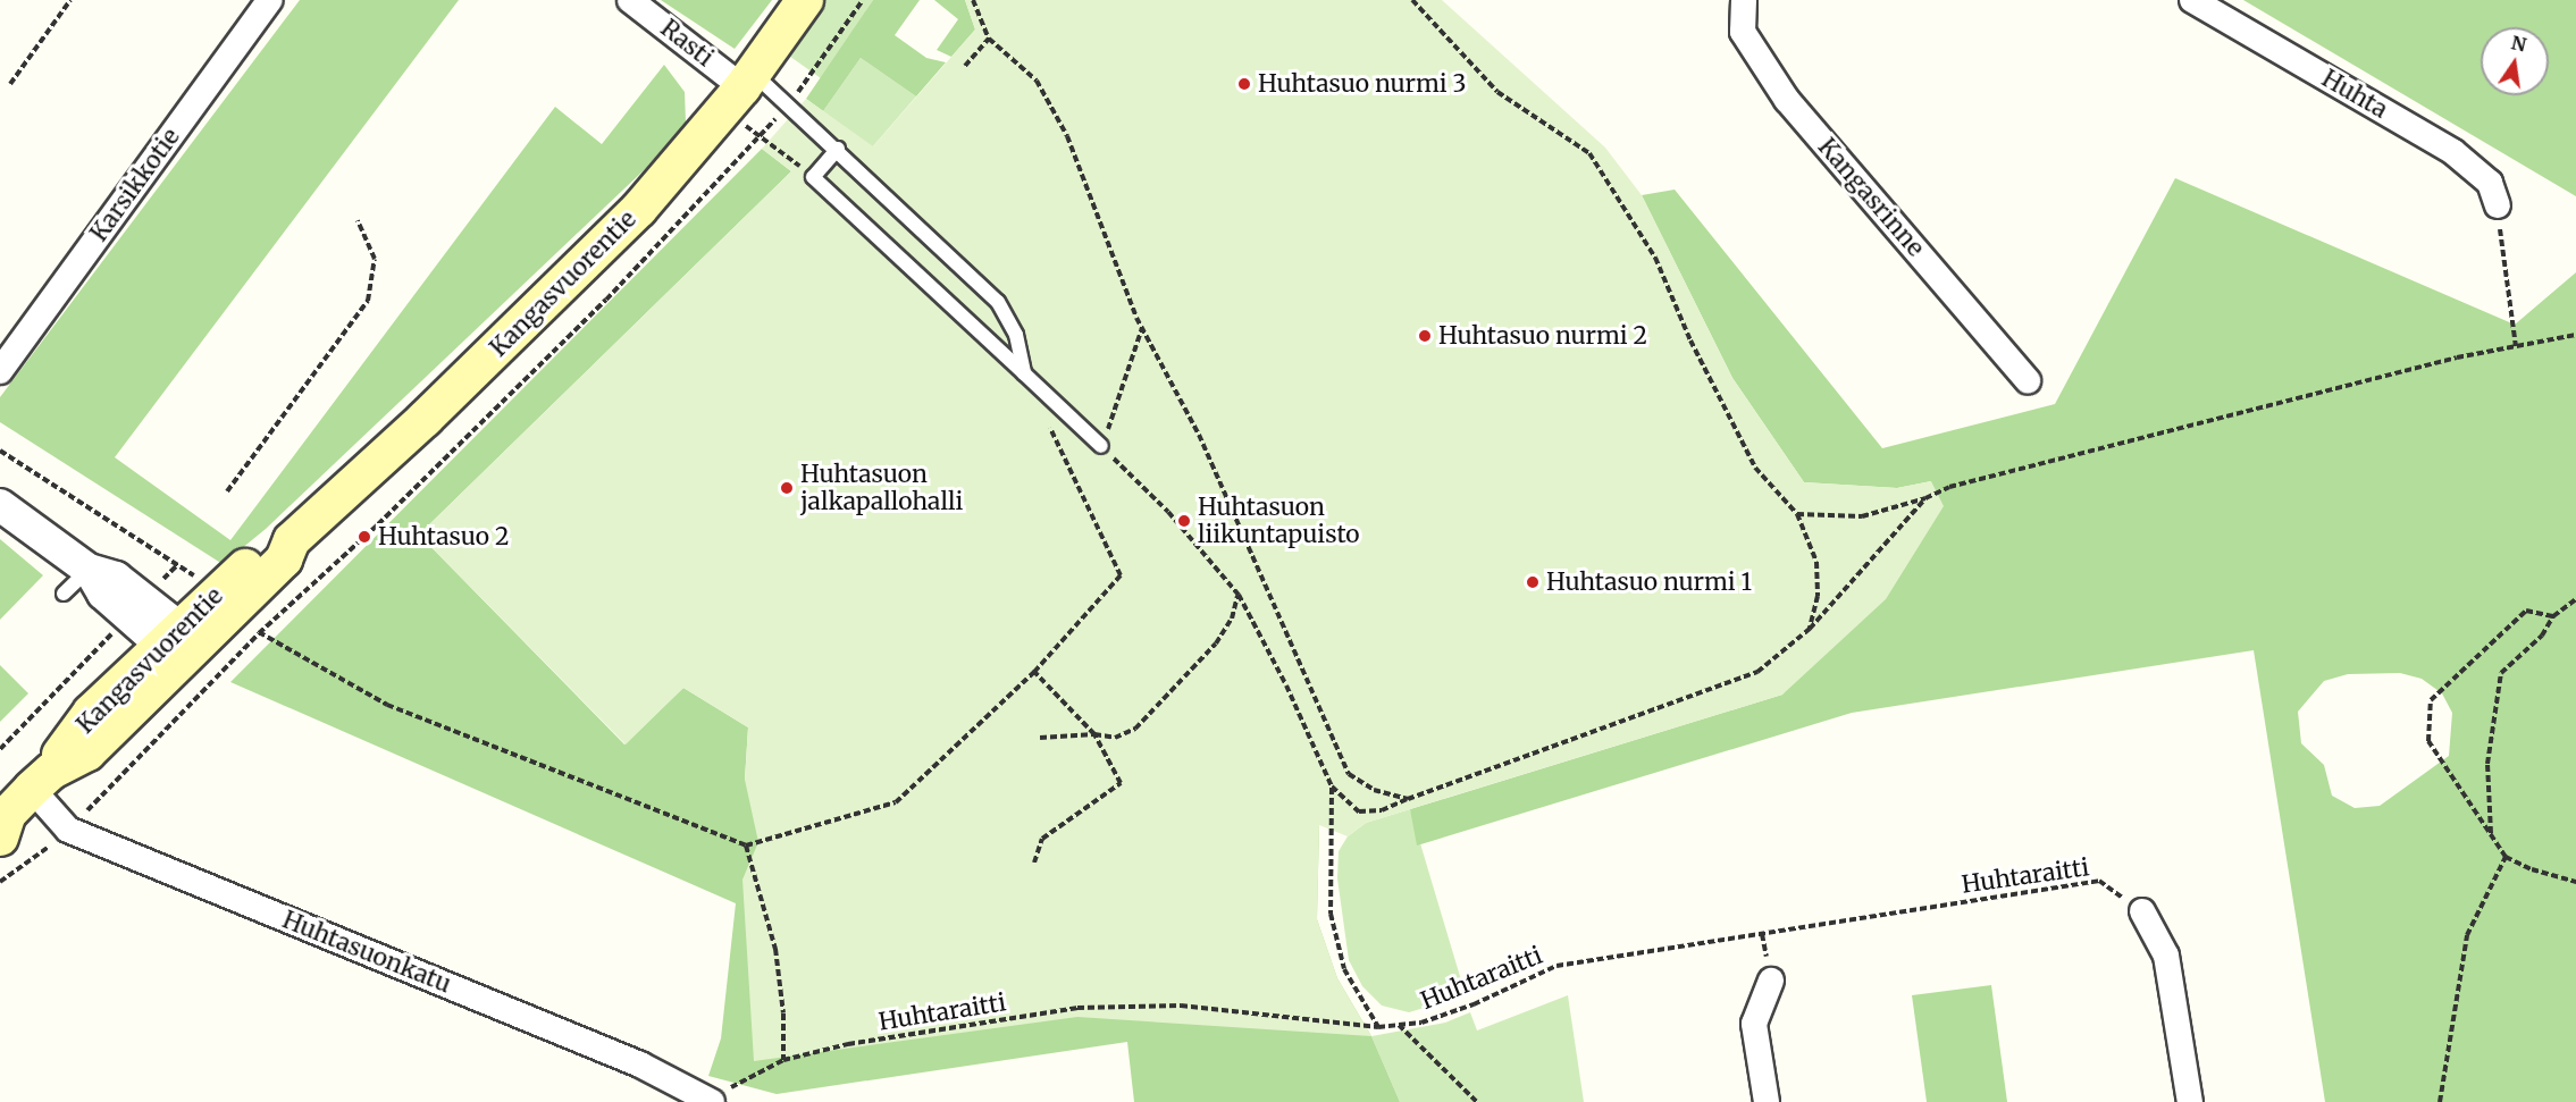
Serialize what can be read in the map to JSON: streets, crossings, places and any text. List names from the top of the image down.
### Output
{
  "streets": {
    "main road": ["Kangasvuorentie"],
    "street": [
      "Rasti",
      "Huhta",
      "Karsikkotie",
      "Kangasrinne",
      "Huhtasuonkatu"
    ],
    "path": ["Huhtaraitti"]
  },
  "crossings": [
    ["Rasti", "Kangasvuorentie"],
    ["Kangasvuorentie", "Huhtasuonkatu"],
    ["Huhtaraitti", "Huhtasuonkatu"]
  ],
  "places": [
    "Huhtasuo nurmi 3",
    "Huhtasuo nurmi 2",
    "Huhtasuon jalkapallohalli",
    "Huhtasuon liikuntapuisto",
    "Huhtasuo 2",
    "Huhtasuo nurmi 1"
  ],
  "north": "top"
}
